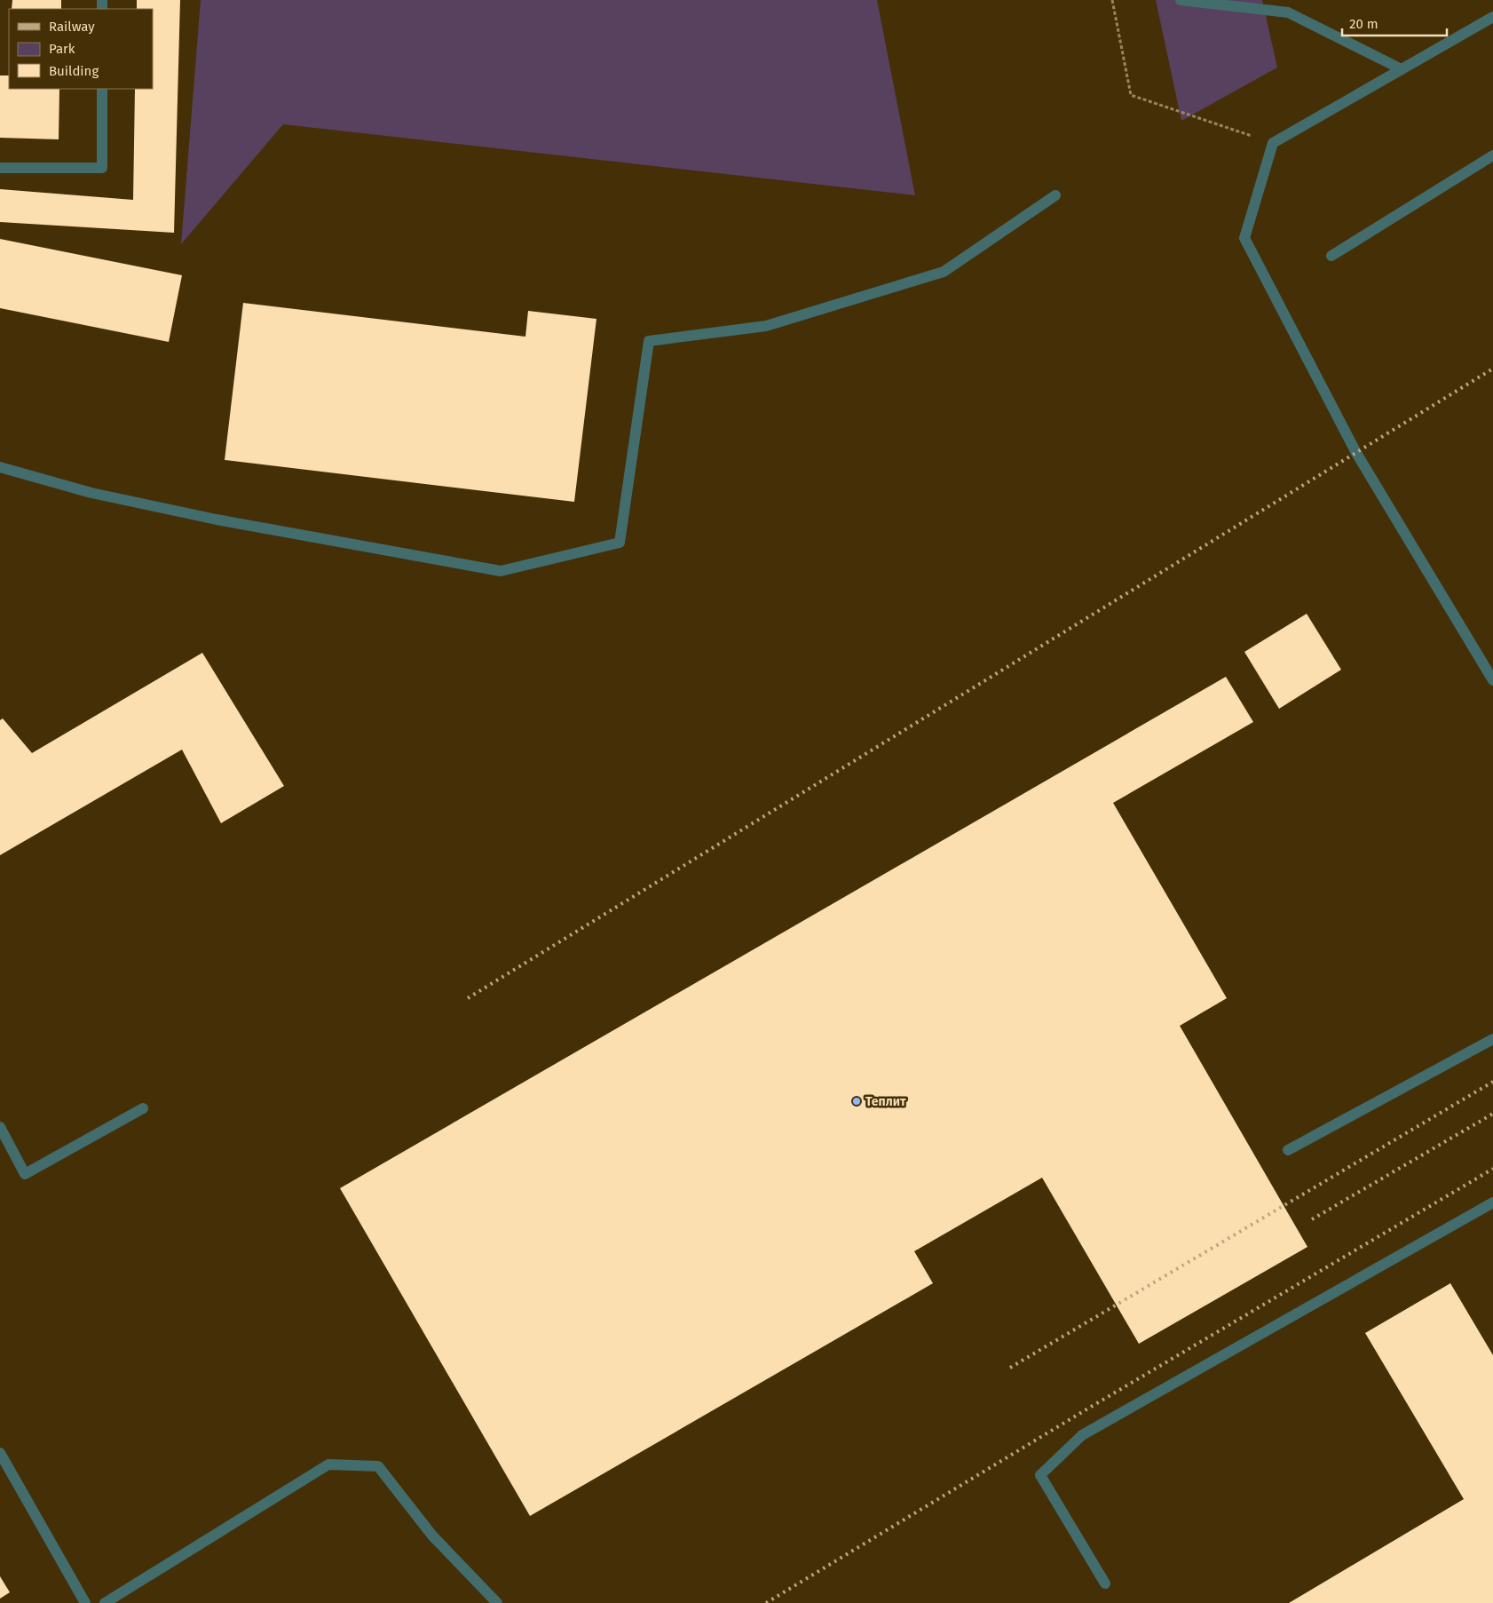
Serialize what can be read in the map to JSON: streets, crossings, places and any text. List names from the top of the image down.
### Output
{
  "places": ["Теплит"],
  "legend": ["Railway", "Park", "Building"],
  "scale_bar": "20 m"
}
